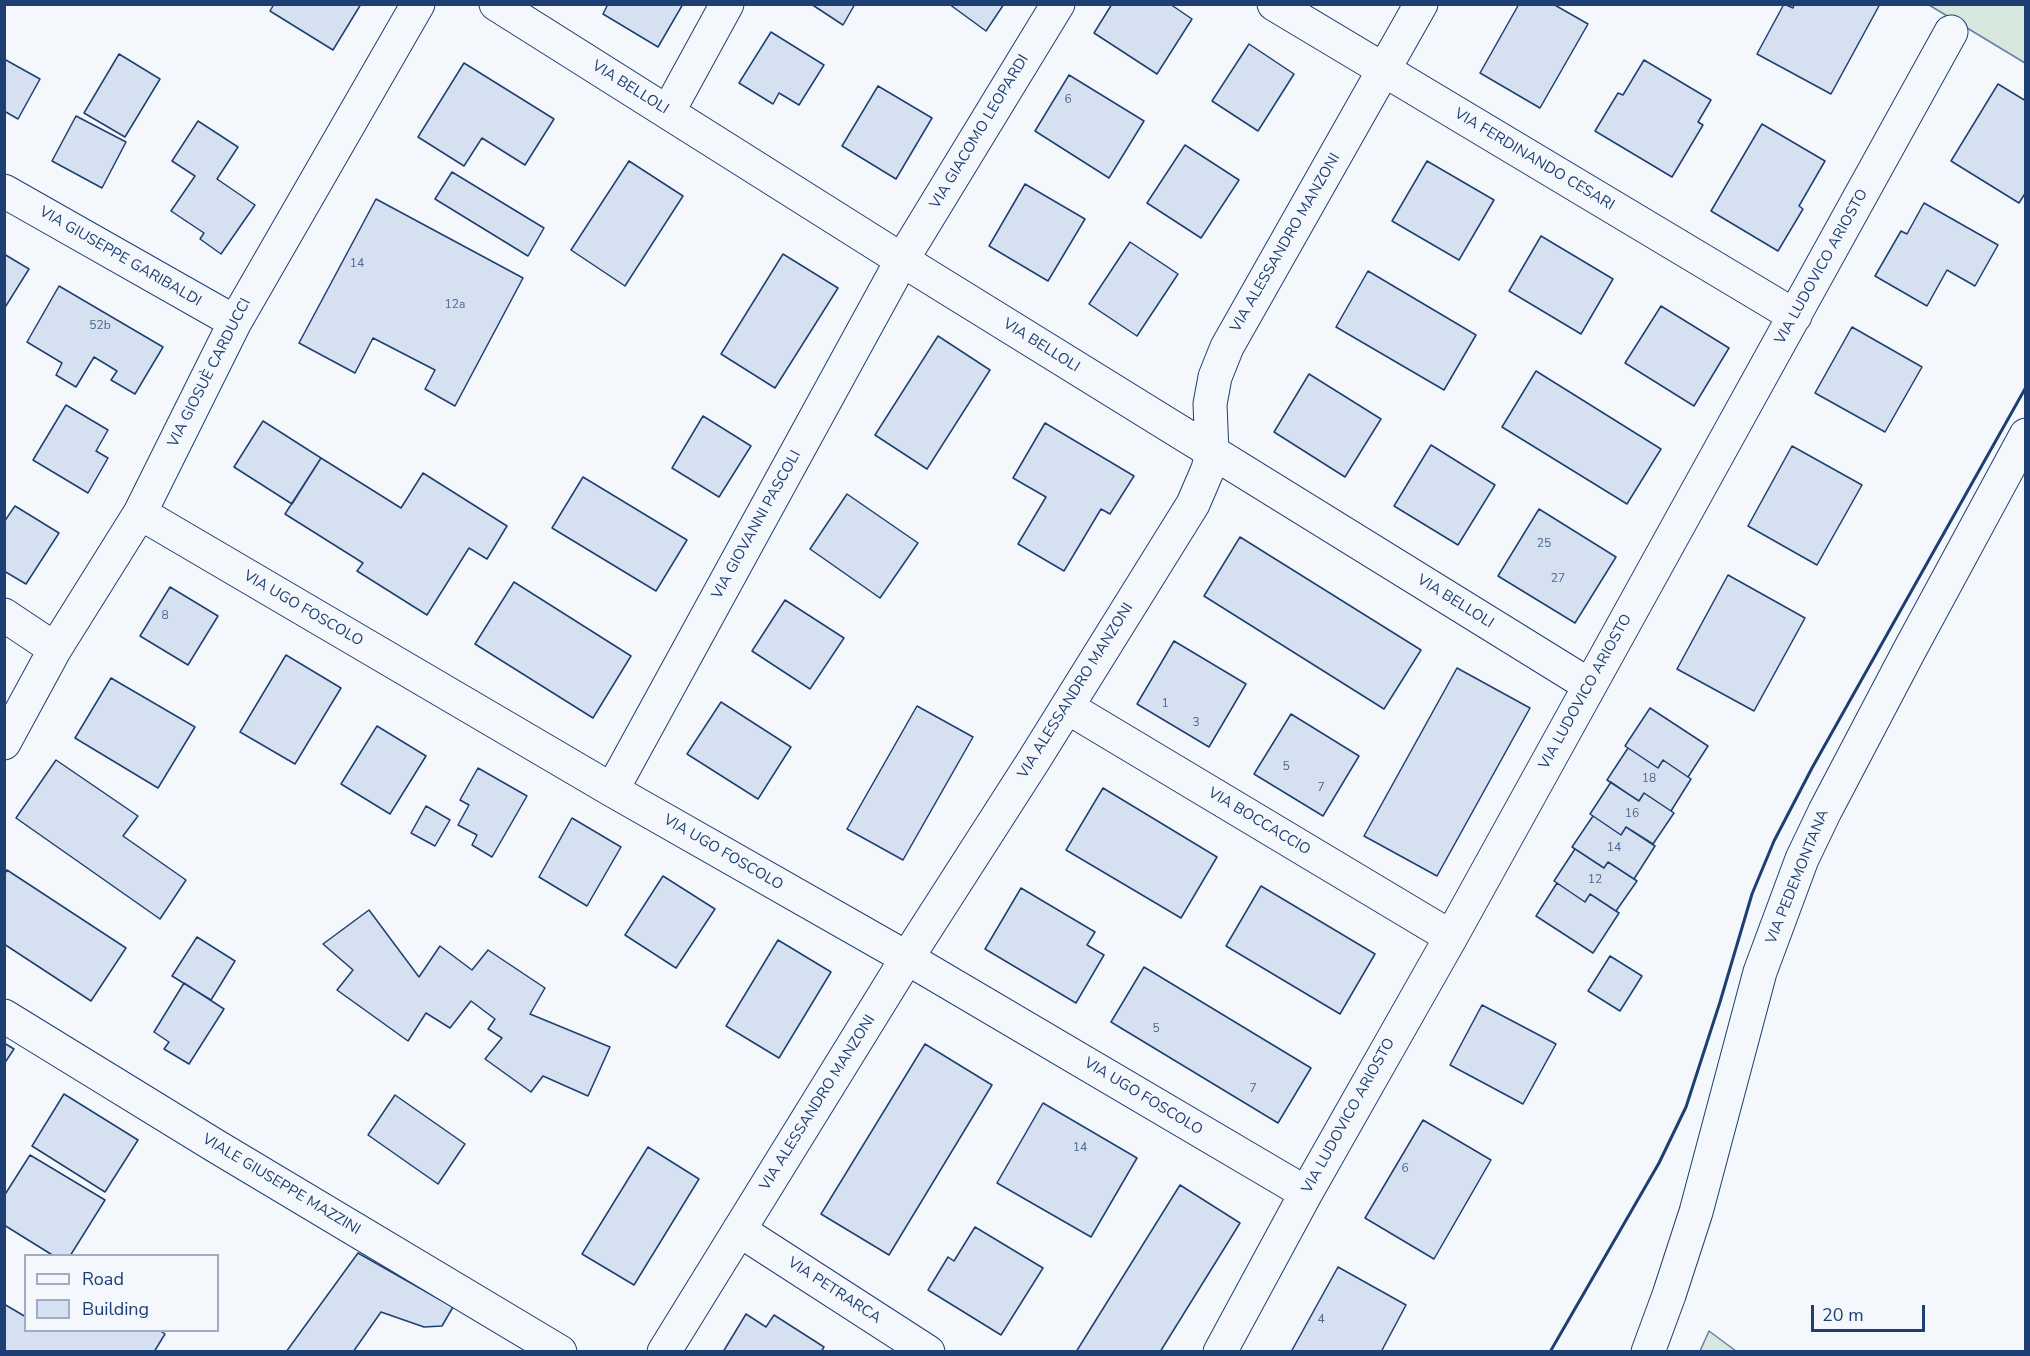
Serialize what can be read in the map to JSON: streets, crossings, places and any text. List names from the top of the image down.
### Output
{
  "streets": {
    "street": [
      "VIA BELLOLI",
      "VIA GIACOMO LEOPARDI",
      "VIA FERDINANDO CESARI",
      "VIA ALESSANDRO MANZONI",
      "VIA GIUSEPPE GARIBALDI",
      "VIA LUDOVICO ARIOSTO",
      "VIA GIOSUÈ CARDUCCI",
      "VIA GIOVANNI PASCOLI",
      "VIA UGO FOSCOLO",
      "VIA BOCCACCIO",
      "VIA PEDEMONTANA",
      "VIALE GIUSEPPE MAZZINI",
      "VIA PETRARCA"
    ]
  },
  "crossings": [
    ["VIA BELLOLI", "VIA GIACOMO LEOPARDI"],
    ["VIA BELLOLI", "VIA ALESSANDRO MANZONI"],
    ["VIA BELLOLI", "VIA LUDOVICO ARIOSTO"],
    ["VIA BELLOLI", "VIA GIOVANNI PASCOLI"],
    ["VIA GIACOMO LEOPARDI", "VIA GIOVANNI PASCOLI"],
    ["VIA FERDINANDO CESARI", "VIA ALESSANDRO MANZONI"],
    ["VIA FERDINANDO CESARI", "VIA LUDOVICO ARIOSTO"],
    ["VIA ALESSANDRO MANZONI", "VIA UGO FOSCOLO"],
    ["VIA ALESSANDRO MANZONI", "VIA BOCCACCIO"],
    ["VIA ALESSANDRO MANZONI", "VIA PETRARCA"],
    ["VIA GIUSEPPE GARIBALDI", "VIA GIOSUÈ CARDUCCI"],
    ["VIA LUDOVICO ARIOSTO", "VIA UGO FOSCOLO"],
    ["VIA LUDOVICO ARIOSTO", "VIA BOCCACCIO"],
    ["VIA GIOSUÈ CARDUCCI", "VIA UGO FOSCOLO"],
    ["VIA GIOVANNI PASCOLI", "VIA UGO FOSCOLO"]
  ],
  "house_numbers": [
    "6",
    "14",
    "12a",
    "52b",
    "25",
    "27",
    "8",
    "1",
    "3",
    "5",
    "18",
    "7",
    "16",
    "14",
    "12",
    "5",
    "7",
    "14",
    "6",
    "4"
  ],
  "legend": ["Road", "Building"],
  "scale_bar": "20 m"
}
